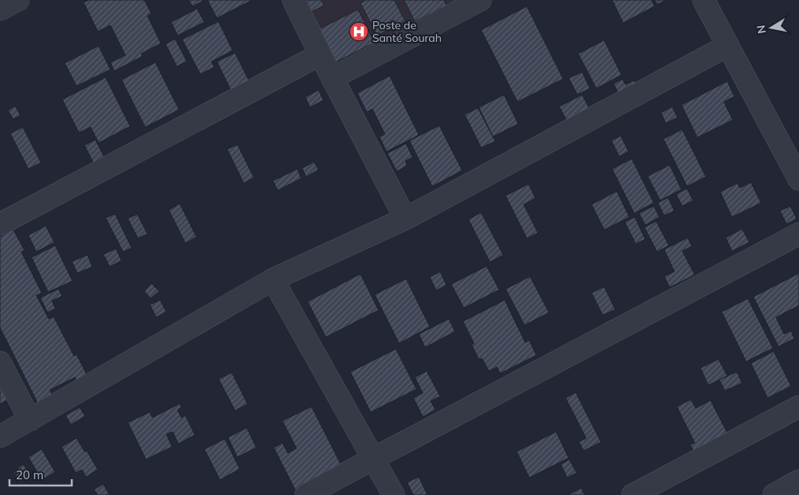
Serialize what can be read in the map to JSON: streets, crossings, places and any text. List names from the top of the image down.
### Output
{
  "places": {
    "hospital": ["Poste de Santé Sourah"]
  },
  "scale_bar": "20 m",
  "north": "left"
}
